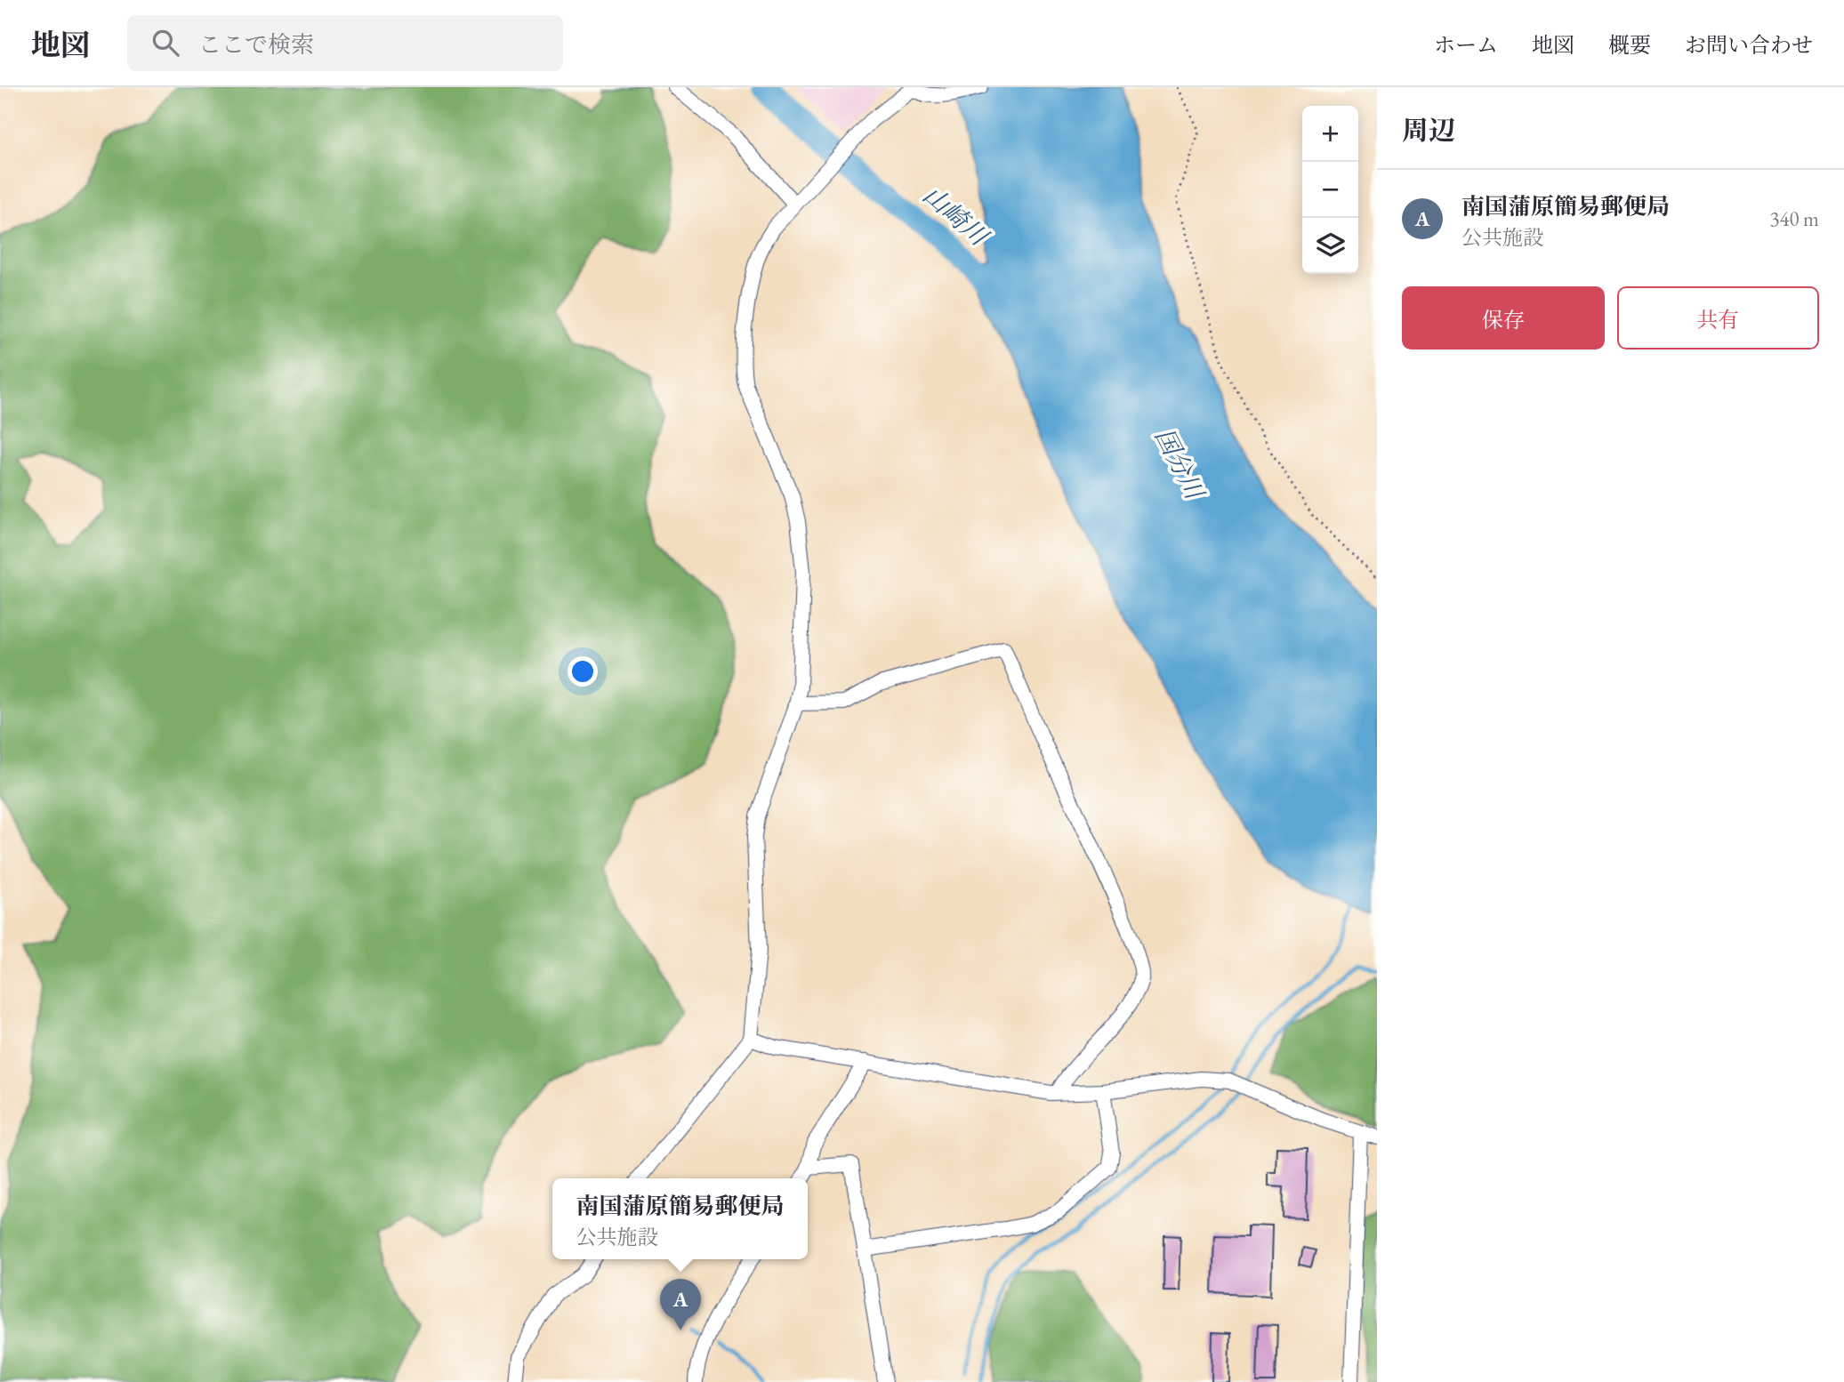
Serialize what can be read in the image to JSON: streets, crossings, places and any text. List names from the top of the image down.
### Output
{
  "water": ["山崎川", "国分川"],
  "page": {
    "header": "地図",
    "search": "ここで検索",
    "nav": [
      "ホーム",
      "地図",
      "概要",
      "お問い合わせ"
    ],
    "heading": "周辺",
    "map_buttons": ["+", "−"],
    "list": [
      {
        "mark": "A",
        "name": "南国蒲原簡易郵便局",
        "note": "公共施設",
        "value": "340 m"
      }
    ],
    "buttons": ["保存", "共有"],
    "popup": ["南国蒲原簡易郵便局", "公共施設"],
    "pins": "A"
  }
}
